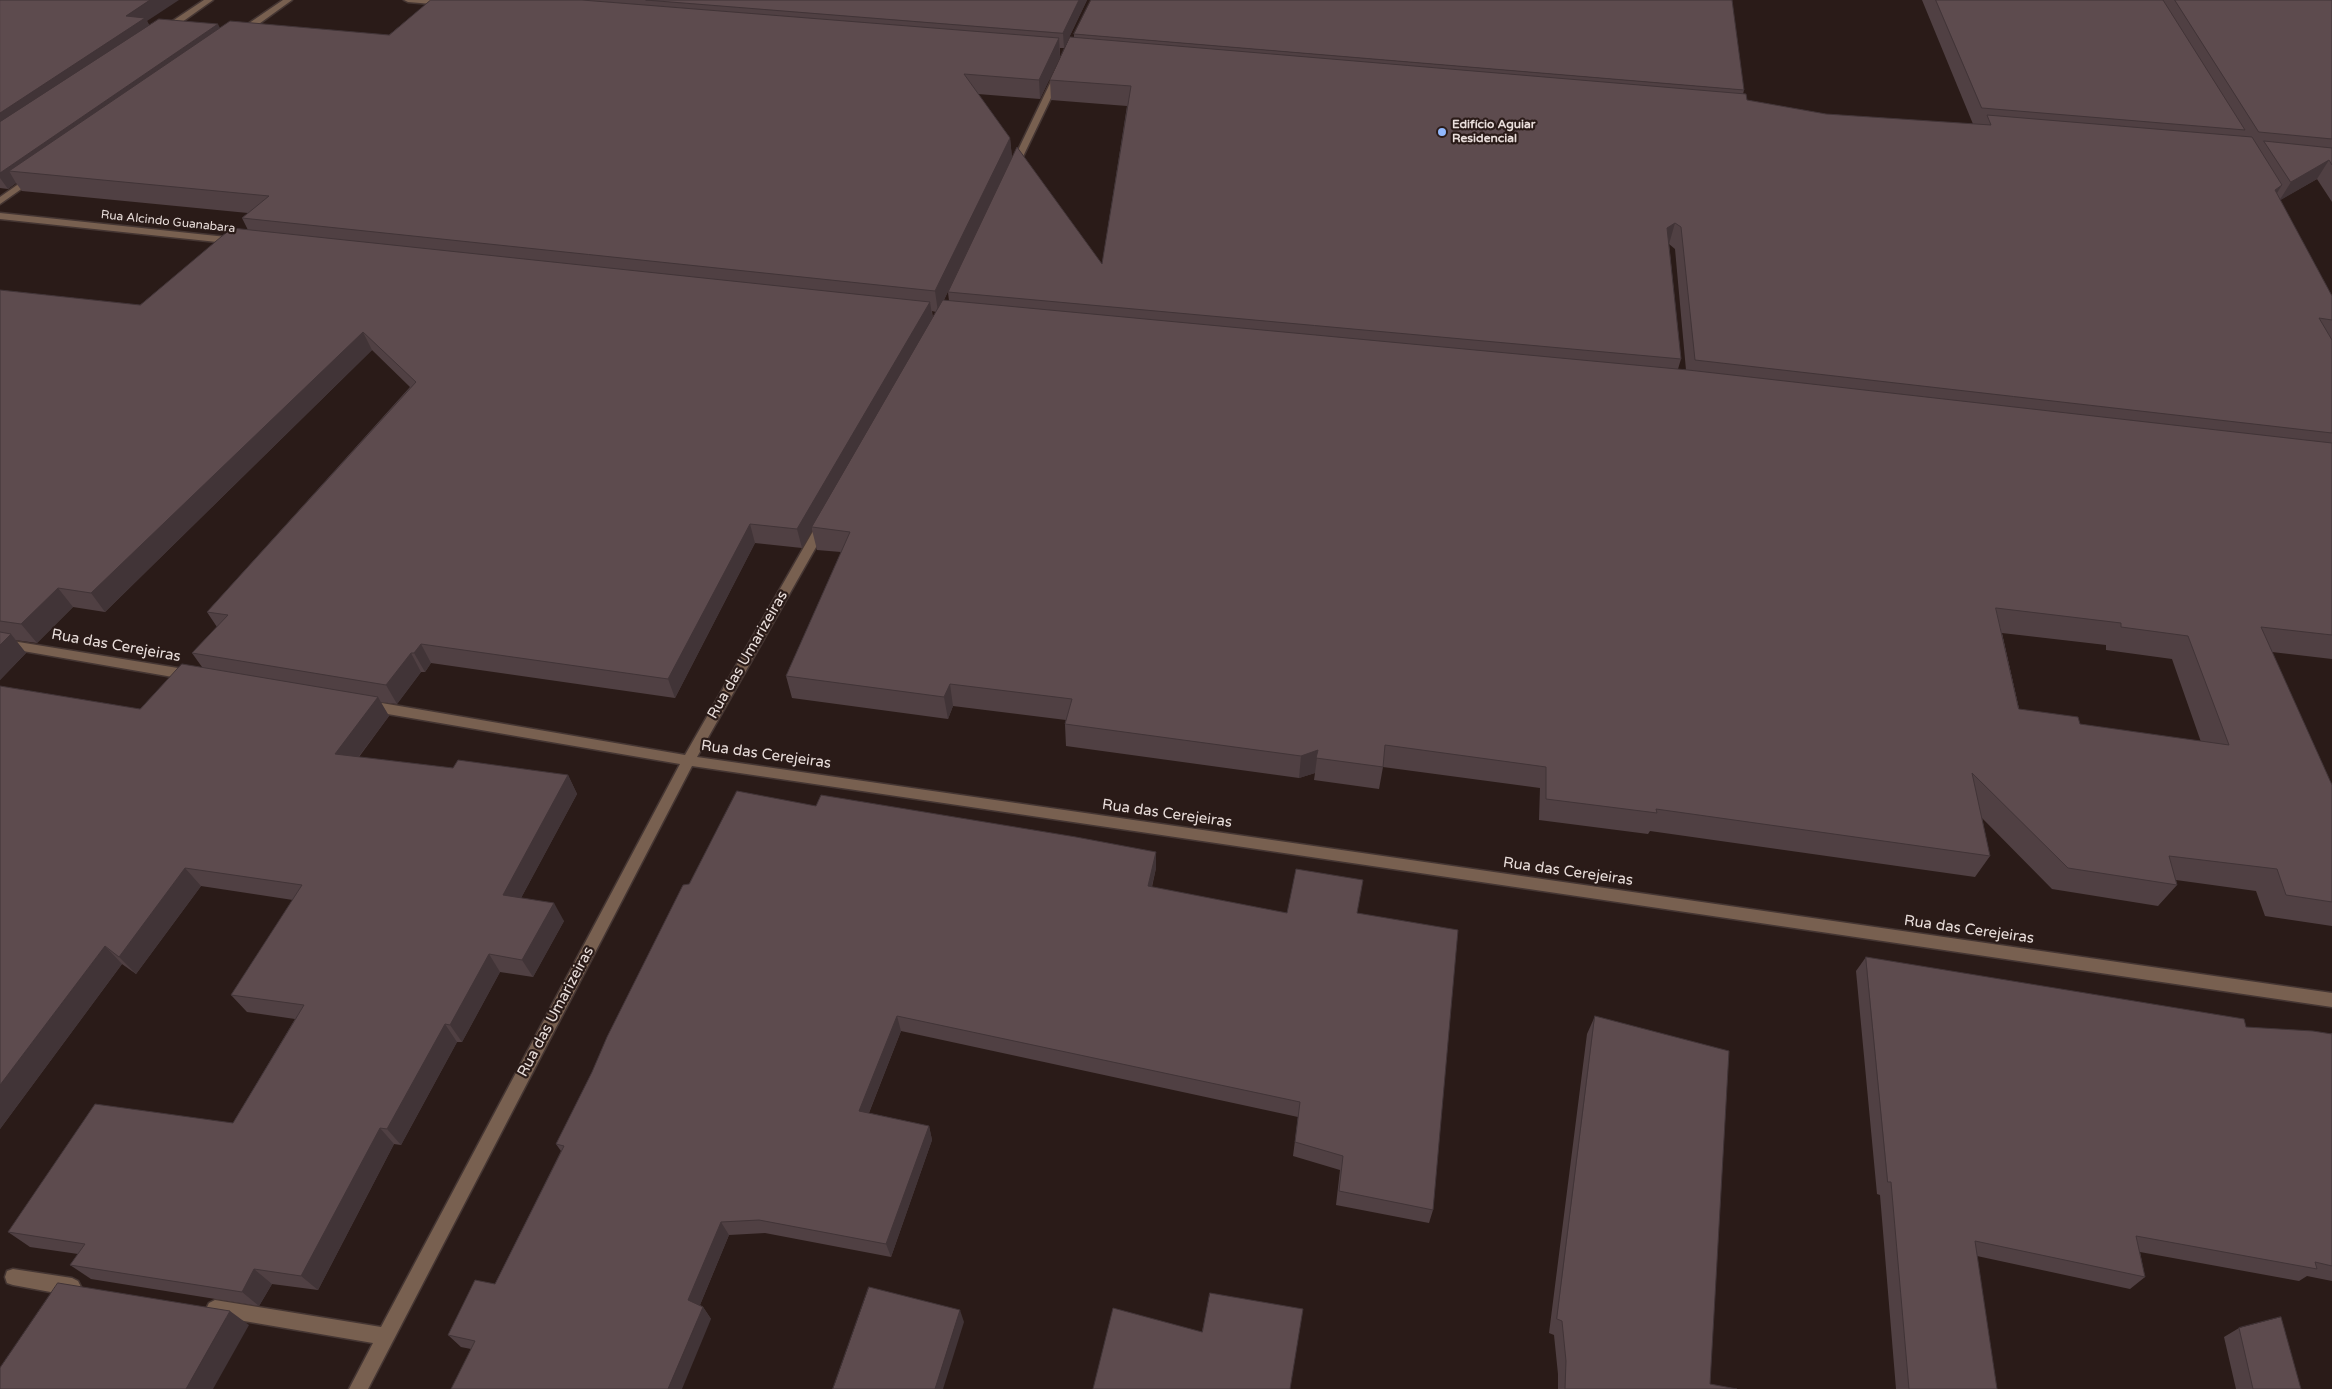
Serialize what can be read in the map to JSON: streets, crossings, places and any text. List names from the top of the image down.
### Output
{
  "streets": {
    "street": ["Rua Alcindo Guanabara", "Rua das Cerejeiras", "Rua das Umarizeiras"]
  },
  "crossings": [
    ["Rua das Cerejeiras", "Rua das Umarizeiras"]
  ],
  "places": ["Edifício Aguiar Residencial"]
}
